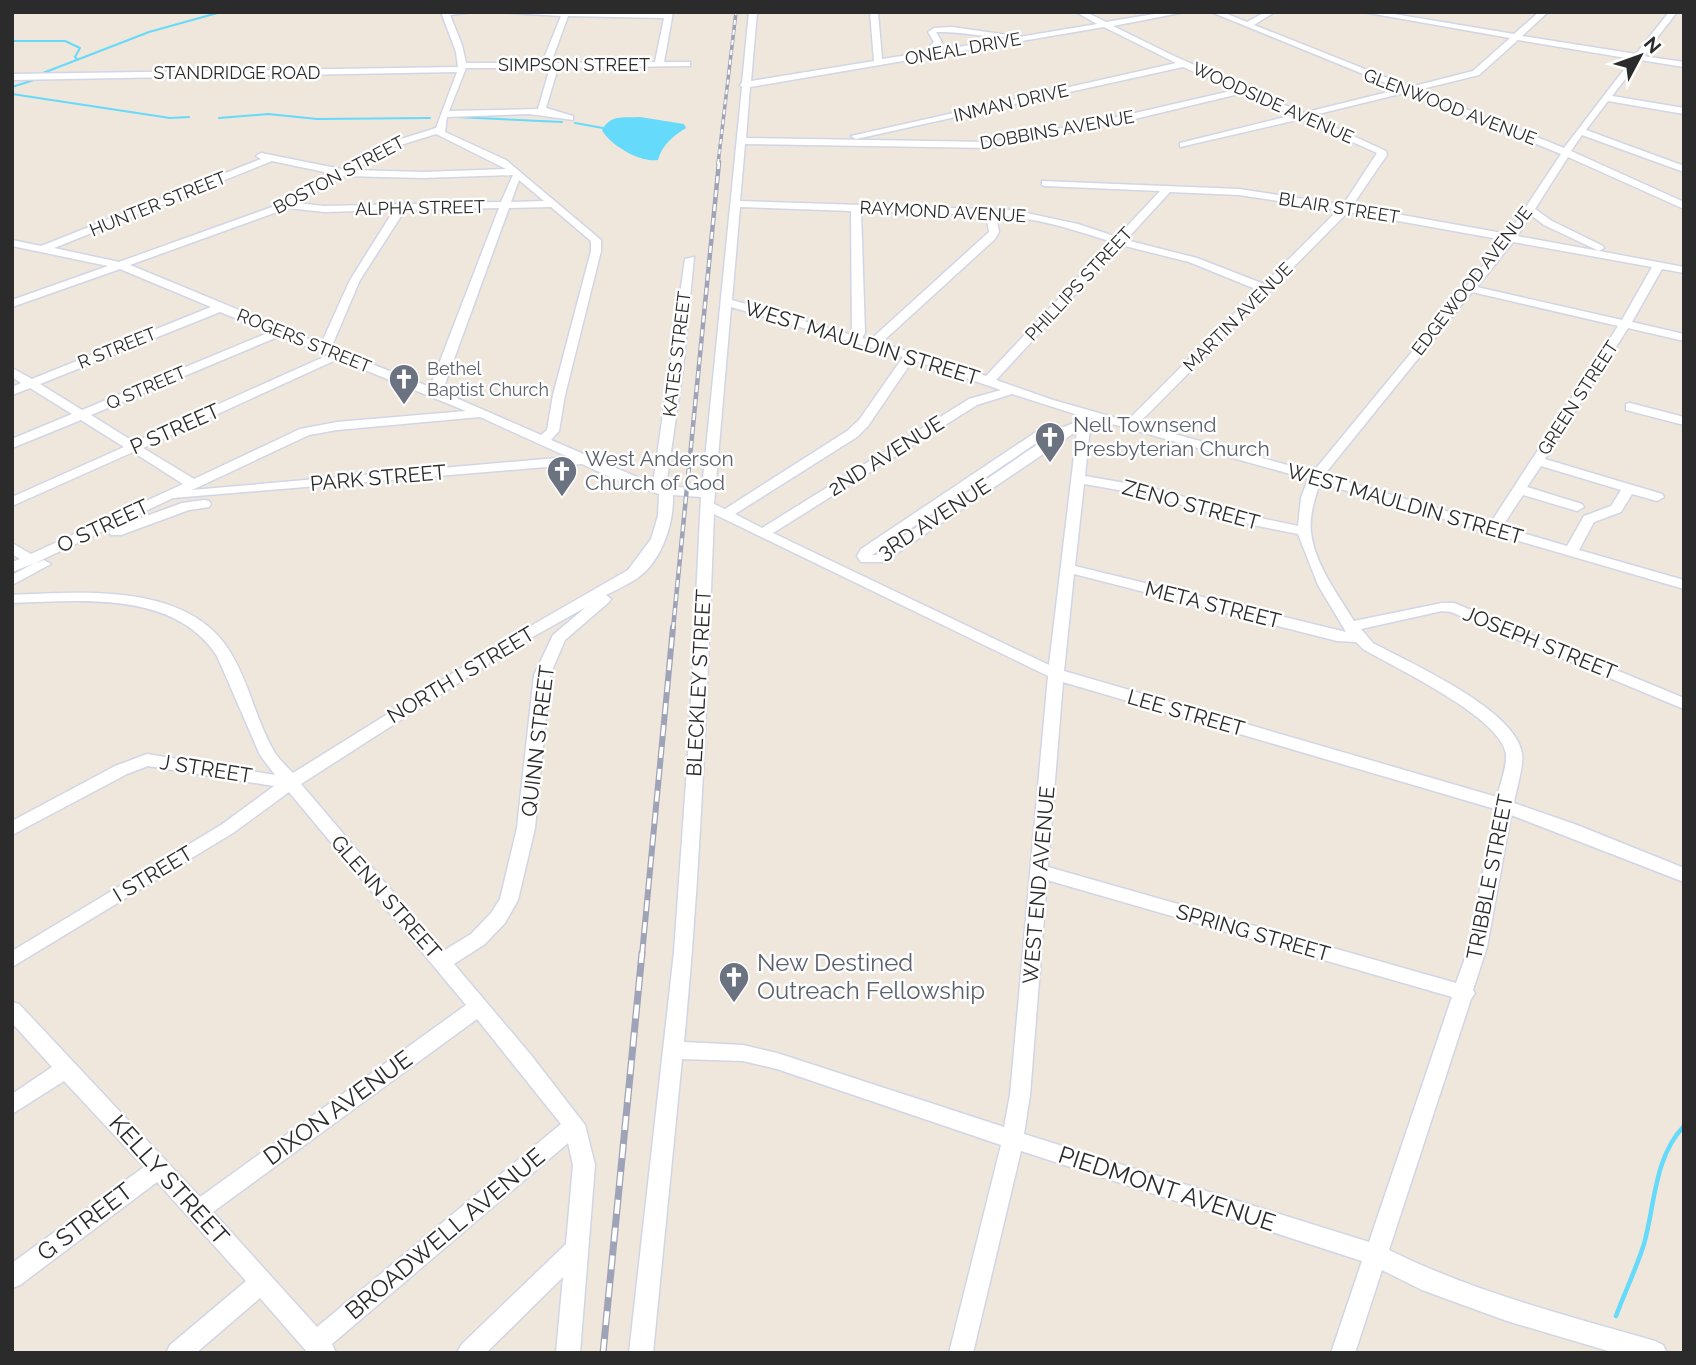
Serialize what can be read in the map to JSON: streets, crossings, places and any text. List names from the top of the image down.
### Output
{
  "streets": {
    "street": [
      "ONEAL DRIVE",
      "SIMPSON STREET",
      "STANDRIDGE ROAD",
      "INMAN DRIVE",
      "WOODSIDE AVENUE",
      "GLENWOOD AVENUE",
      "DOBBINS AVENUE",
      "BOSTON STREET",
      "HUNTER STREET",
      "ALPHA STREET",
      "BLAIR STREET",
      "RAYMOND AVENUE",
      "EDGEWOOD AVENUE",
      "PHILLIPS STREET",
      "MARTIN AVENUE",
      "ROGERS STREET",
      "WEST MAULDIN STREET",
      "R STREET",
      "KATES STREET",
      "Q STREET",
      "GREEN STREET",
      "P STREET",
      "2ND AVENUE",
      "PARK STREET",
      "ZENO STREET",
      "3RD AVENUE",
      "O STREET",
      "META STREET",
      "JOSEPH STREET",
      "NORTH I STREET",
      "BLECKLEY STREET",
      "LEE STREET",
      "QUINN STREET",
      "J STREET",
      "I STREET",
      "TRIBBLE STREET",
      "WEST END AVENUE",
      "GLENN STREET",
      "SPRING STREET",
      "DIXON AVENUE",
      "KELLY STREET",
      "PIEDMONT AVENUE",
      "G STREET",
      "BROADWELL AVENUE"
    ]
  },
  "crossings": [
    ["ONEAL DRIVE", "WOODSIDE AVENUE"],
    ["ONEAL DRIVE", "BLECKLEY STREET"],
    ["SIMPSON STREET", "STANDRIDGE ROAD"],
    ["INMAN DRIVE", "WOODSIDE AVENUE"],
    ["INMAN DRIVE", "DOBBINS AVENUE"],
    ["WOODSIDE AVENUE", "DOBBINS AVENUE"],
    ["WOODSIDE AVENUE", "BLAIR STREET"],
    ["WOODSIDE AVENUE", "MARTIN AVENUE"],
    ["GLENWOOD AVENUE", "EDGEWOOD AVENUE"],
    ["DOBBINS AVENUE", "BLECKLEY STREET"],
    ["BOSTON STREET", "HUNTER STREET"],
    ["BOSTON STREET", "ALPHA STREET"],
    ["BOSTON STREET", "ROGERS STREET"],
    ["HUNTER STREET", "ROGERS STREET"],
    ["BLAIR STREET", "EDGEWOOD AVENUE"],
    ["BLAIR STREET", "PHILLIPS STREET"],
    ["BLAIR STREET", "MARTIN AVENUE"],
    ["BLAIR STREET", "GREEN STREET"],
    ["RAYMOND AVENUE", "PHILLIPS STREET"],
    ["RAYMOND AVENUE", "MARTIN AVENUE"],
    ["RAYMOND AVENUE", "BLECKLEY STREET"],
    ["EDGEWOOD AVENUE", "WEST MAULDIN STREET"],
    ["EDGEWOOD AVENUE", "TRIBBLE STREET"],
    ["PHILLIPS STREET", "WEST MAULDIN STREET"],
    ["MARTIN AVENUE", "WEST MAULDIN STREET"],
    ["ROGERS STREET", "R STREET"],
    ["ROGERS STREET", "KATES STREET"],
    ["ROGERS STREET", "Q STREET"],
    ["ROGERS STREET", "P STREET"],
    ["ROGERS STREET", "PARK STREET"],
    ["ROGERS STREET", "O STREET"],
    ["ROGERS STREET", "BLECKLEY STREET"],
    ["ROGERS STREET", "LEE STREET"],
    ["ROGERS STREET", "QUINN STREET"],
    ["WEST MAULDIN STREET", "GREEN STREET"],
    ["WEST MAULDIN STREET", "2ND AVENUE"],
    ["WEST MAULDIN STREET", "3RD AVENUE"],
    ["WEST MAULDIN STREET", "BLECKLEY STREET"],
    ["WEST MAULDIN STREET", "TRIBBLE STREET"],
    ["WEST MAULDIN STREET", "WEST END AVENUE"],
    ["KATES STREET", "QUINN STREET"],
    ["2ND AVENUE", "LEE STREET"],
    ["PARK STREET", "O STREET"],
    ["ZENO STREET", "TRIBBLE STREET"],
    ["ZENO STREET", "WEST END AVENUE"],
    ["3RD AVENUE", "WEST END AVENUE"],
    ["META STREET", "JOSEPH STREET"],
    ["META STREET", "TRIBBLE STREET"],
    ["META STREET", "WEST END AVENUE"],
    ["JOSEPH STREET", "TRIBBLE STREET"],
    ["NORTH I STREET", "QUINN STREET"],
    ["NORTH I STREET", "J STREET"],
    ["NORTH I STREET", "I STREET"],
    ["NORTH I STREET", "GLENN STREET"],
    ["BLECKLEY STREET", "LEE STREET"],
    ["BLECKLEY STREET", "PIEDMONT AVENUE"],
    ["LEE STREET", "TRIBBLE STREET"],
    ["LEE STREET", "WEST END AVENUE"],
    ["QUINN STREET", "GLENN STREET"],
    ["J STREET", "I STREET"],
    ["J STREET", "GLENN STREET"],
    ["I STREET", "GLENN STREET"],
    ["TRIBBLE STREET", "SPRING STREET"],
    ["TRIBBLE STREET", "PIEDMONT AVENUE"],
    ["WEST END AVENUE", "SPRING STREET"],
    ["WEST END AVENUE", "PIEDMONT AVENUE"],
    ["GLENN STREET", "DIXON AVENUE"],
    ["GLENN STREET", "BROADWELL AVENUE"],
    ["DIXON AVENUE", "KELLY STREET"],
    ["KELLY STREET", "G STREET"],
    ["KELLY STREET", "BROADWELL AVENUE"]
  ],
  "places": {
    "church": [
      "Bethel Baptist Church",
      "Nell Townsend Presbyterian Church",
      "West Anderson Church of God",
      "New Destined Outreach Fellowship"
    ]
  },
  "north": "top right"
}
